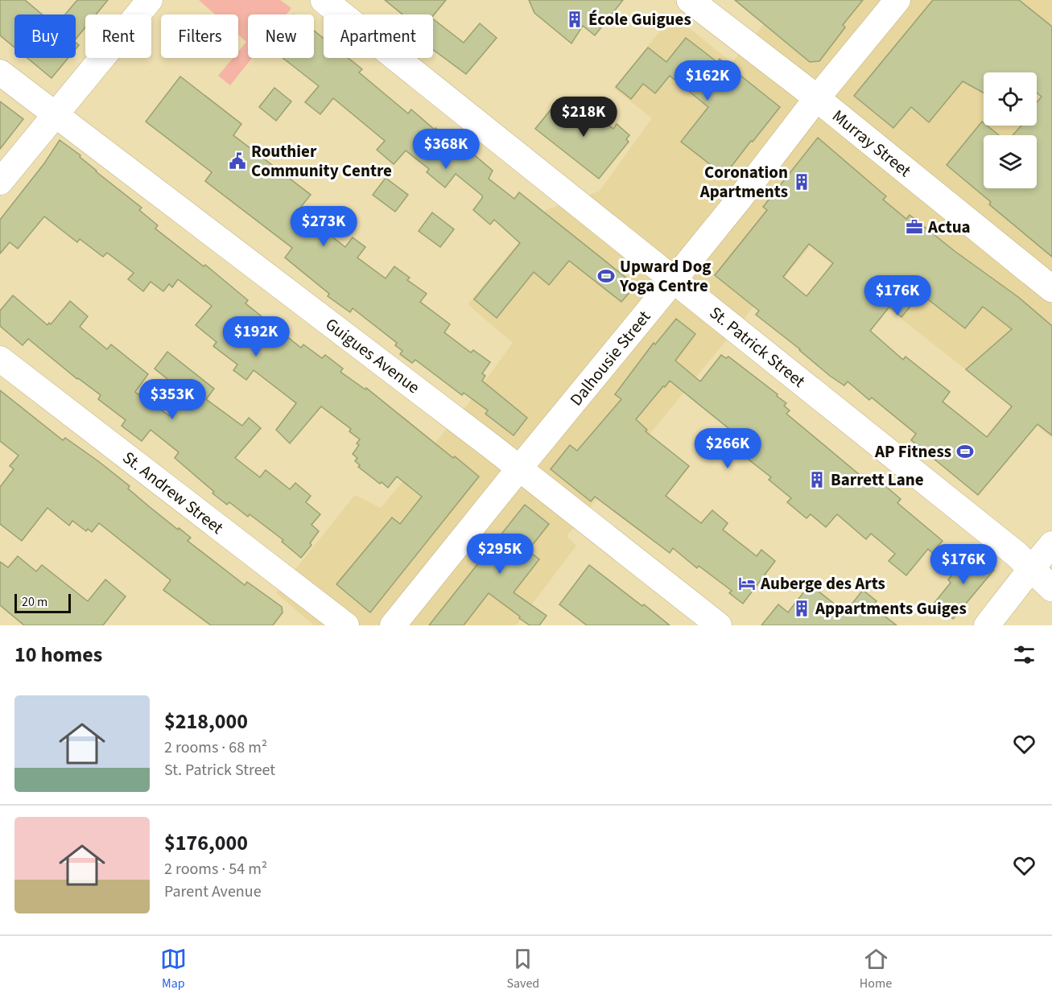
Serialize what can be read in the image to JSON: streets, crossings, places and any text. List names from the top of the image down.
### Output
{
  "streets": {
    "main road": ["Murray Street", "St. Patrick Street"],
    "street": ["Guigues Avenue", "Dalhousie Street", "St. Andrew Street"]
  },
  "crossings": [
    ["Murray Street", "Dalhousie Street"],
    ["St. Patrick Street", "Dalhousie Street"],
    ["Guigues Avenue", "Dalhousie Street"]
  ],
  "places": {
    "building": [
      "École Guigues",
      "Coronation Apartments",
      "Barrett Lane",
      "Appartments Guiges"
    ],
    "public building": ["Routhier Community Centre"],
    "office": ["Actua"],
    "sports": ["Upward Dog Yoga Centre", "AP Fitness"],
    "hotel": ["Auberge des Arts"]
  },
  "scale_bar": "20 m",
  "page": {
    "chip": [
      "Buy",
      "Rent",
      "Filters",
      "New",
      "Apartment"
    ],
    "price": [
      "$162K",
      "$218K",
      "$368K",
      "$273K",
      "$176K",
      "$192K",
      "$353K",
      "$266K",
      "$295K",
      "$176K"
    ],
    "scale": "20 m",
    "heading": "10 homes",
    "list": [
      {
        "name": "$218,000",
        "note": "2 rooms · 68 m² · St. Patrick Street"
      },
      {
        "name": "$176,000",
        "note": "2 rooms · 54 m² · Parent Avenue"
      }
    ],
    "tabs": ["Map", "Saved", "Home"]
  }
}
